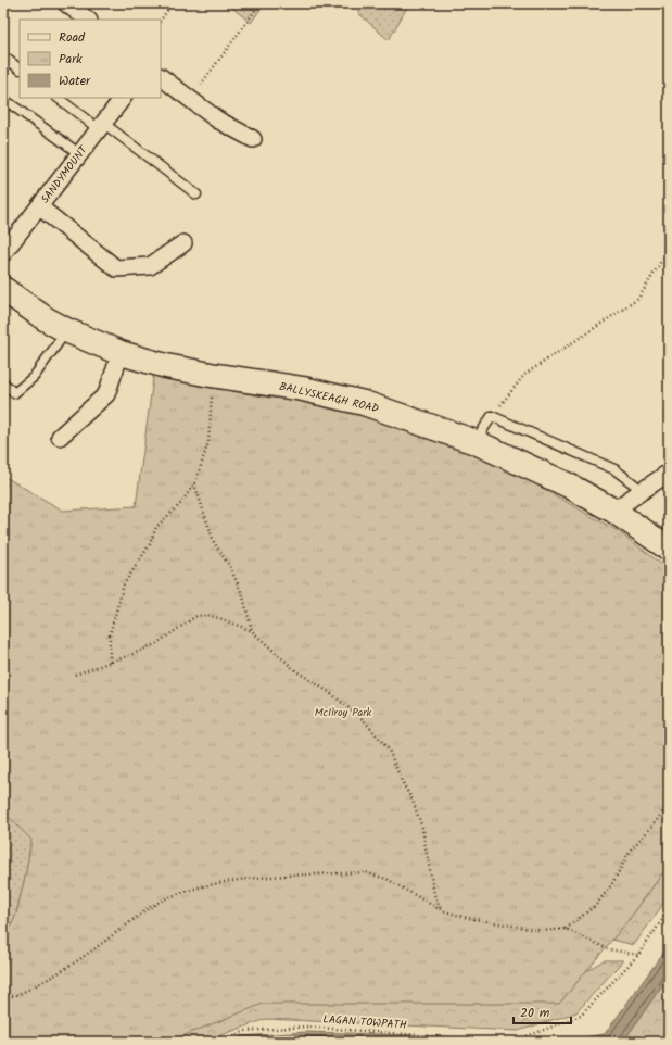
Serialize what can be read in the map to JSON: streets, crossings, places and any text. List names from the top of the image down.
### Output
{
  "streets": {
    "main road": ["BALLYSKEAGH ROAD"],
    "street": ["SANDYMOUNT"],
    "path": ["LAGAN TOWPATH"]
  },
  "parks": ["McIlroy Park"],
  "legend": ["Road", "Park", "Water"],
  "scale_bar": "20 m"
}
